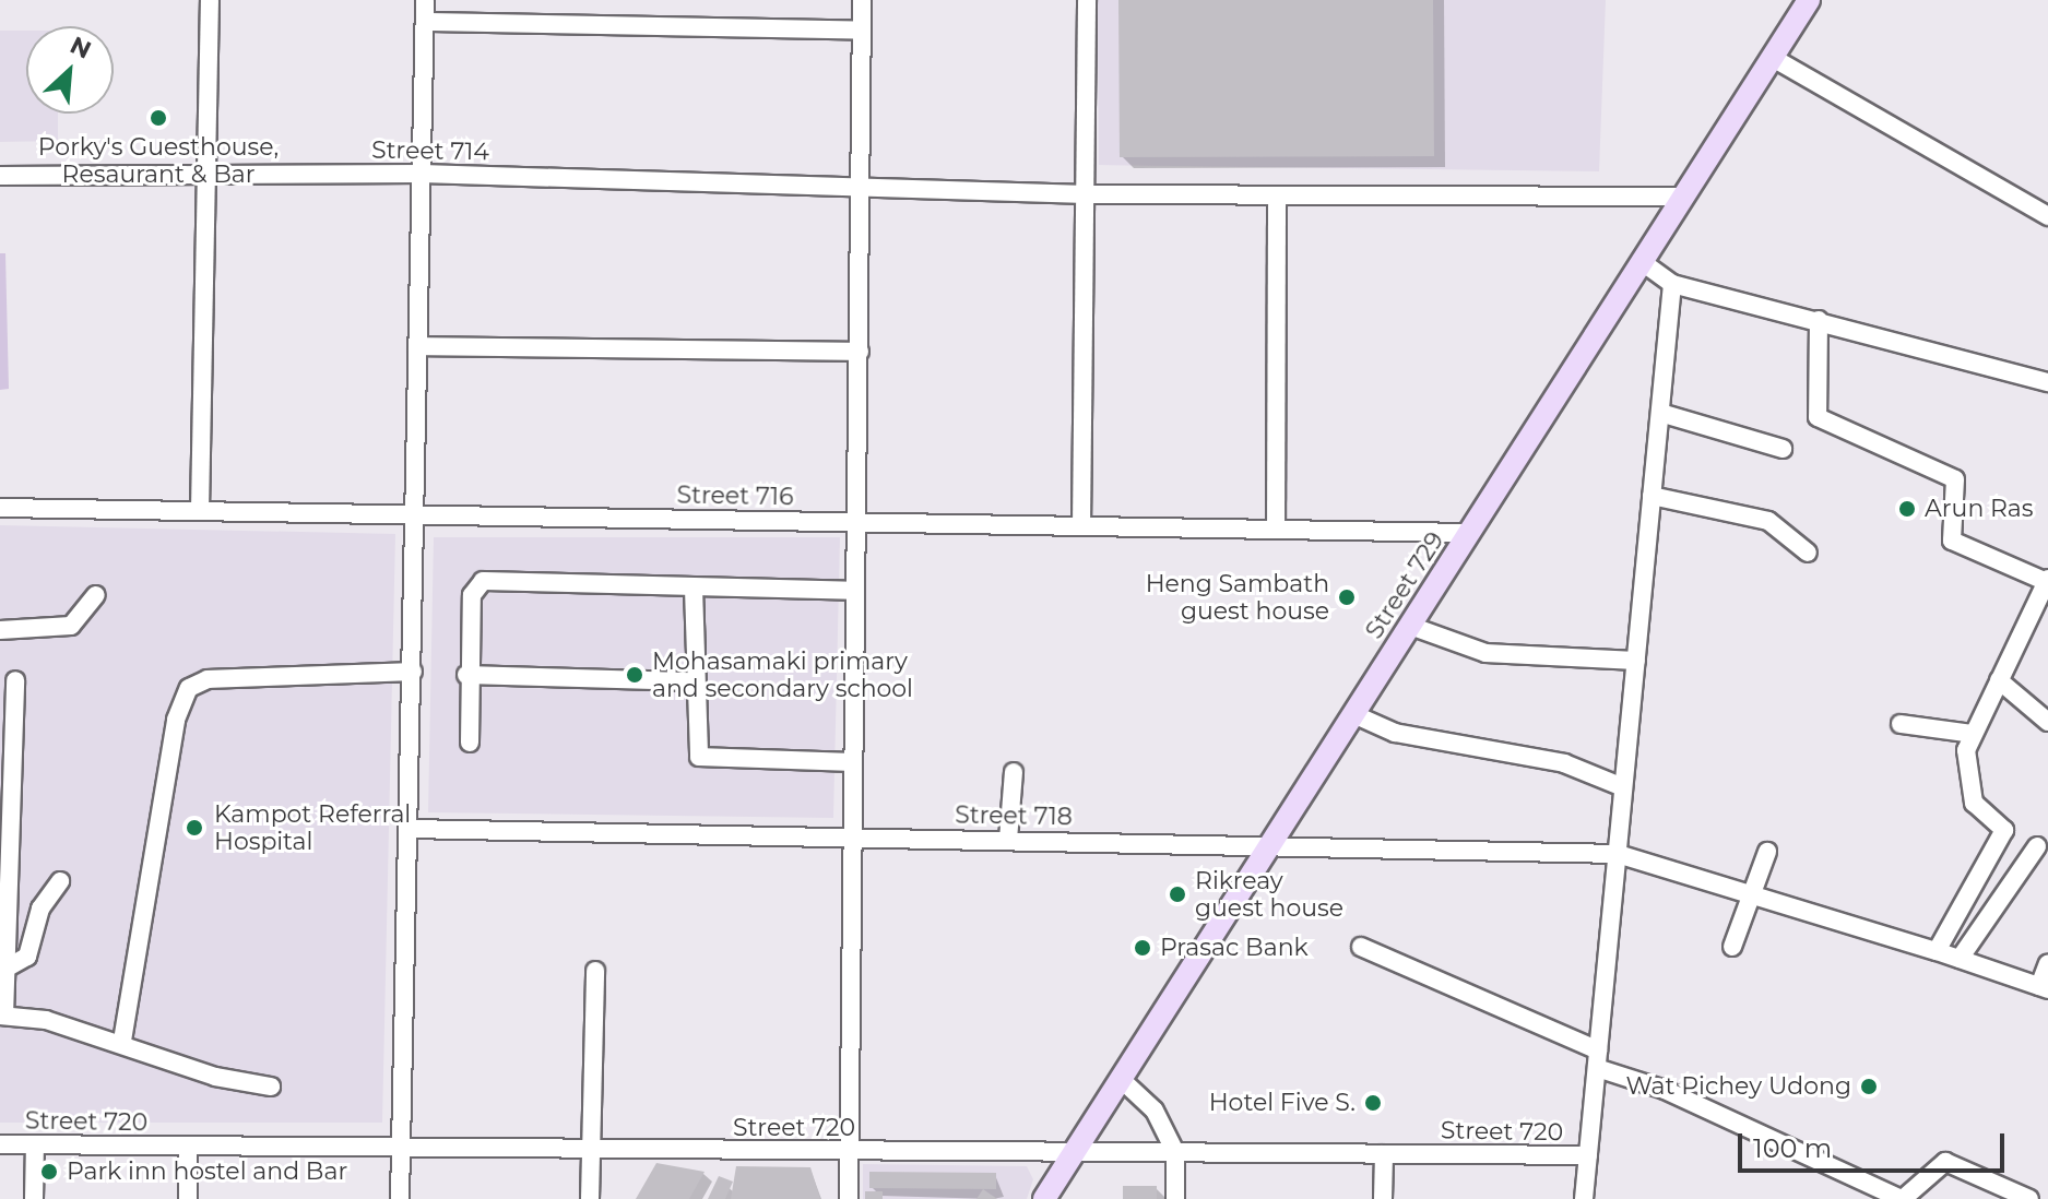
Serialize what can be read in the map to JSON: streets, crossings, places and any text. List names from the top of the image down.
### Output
{
  "streets": {
    "main road": ["Street 729"],
    "street": [
      "Street 714",
      "Street 716",
      "Street 718",
      "Street 720"
    ]
  },
  "crossings": [
    ["Street 714", "Street 729"],
    ["Street 716", "Street 729"],
    ["Street 729", "Street 718"],
    ["Street 729", "Street 720"]
  ],
  "places": [
    "Porky's Guesthouse, Resaurant & Bar",
    "Arun Ras",
    "Heng Sambath guest house",
    "Mohasamaki primary and secondary school",
    "Kampot Referral Hospital",
    "Rikreay guest house",
    "Prasac Bank",
    "Wat Pichey Udong",
    "Hotel Five S.",
    "Park inn hostel and Bar"
  ],
  "scale_bar": "100 m",
  "north": "top right"
}
